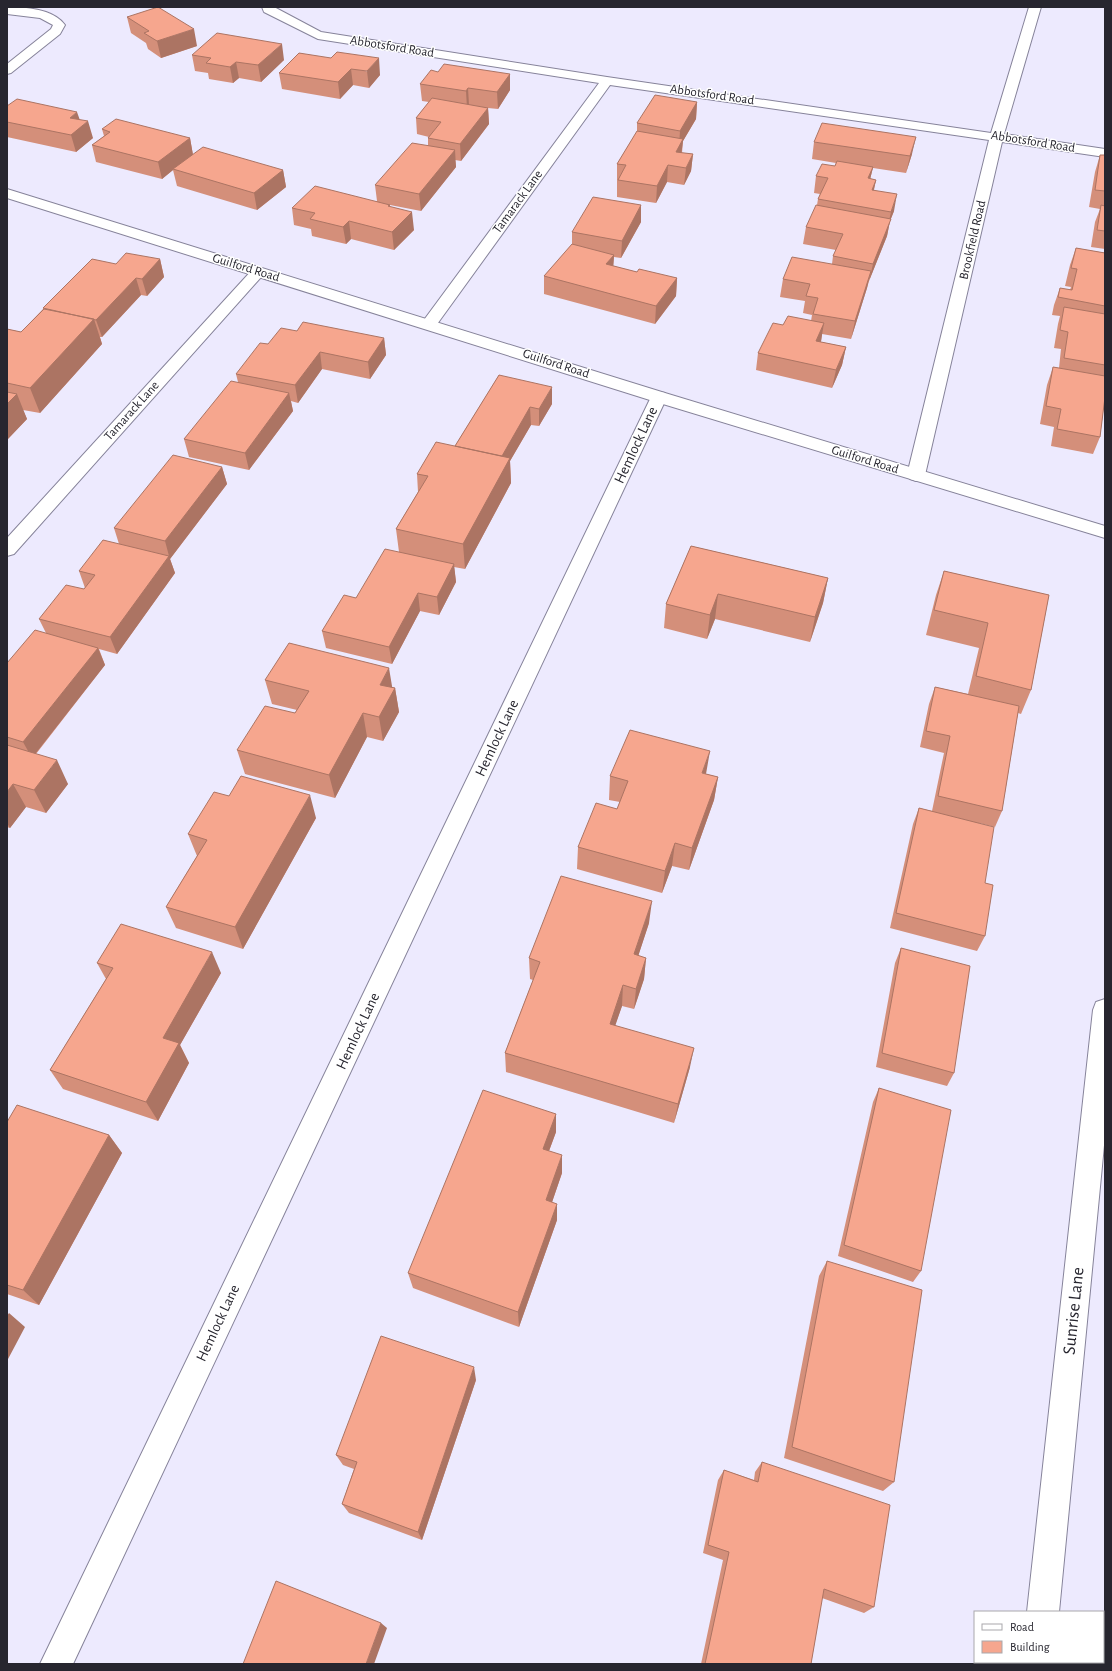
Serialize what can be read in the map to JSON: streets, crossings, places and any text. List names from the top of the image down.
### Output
{
  "streets": {
    "street": [
      "Abbotsford Road",
      "Tamarack Lane",
      "Brookfield Road",
      "Guilford Road",
      "Hemlock Lane",
      "Sunrise Lane"
    ]
  },
  "crossings": [
    ["Abbotsford Road", "Tamarack Lane"],
    ["Abbotsford Road", "Brookfield Road"],
    ["Tamarack Lane", "Guilford Road"],
    ["Brookfield Road", "Guilford Road"],
    ["Guilford Road", "Hemlock Lane"]
  ],
  "legend": ["Road", "Building"]
}
